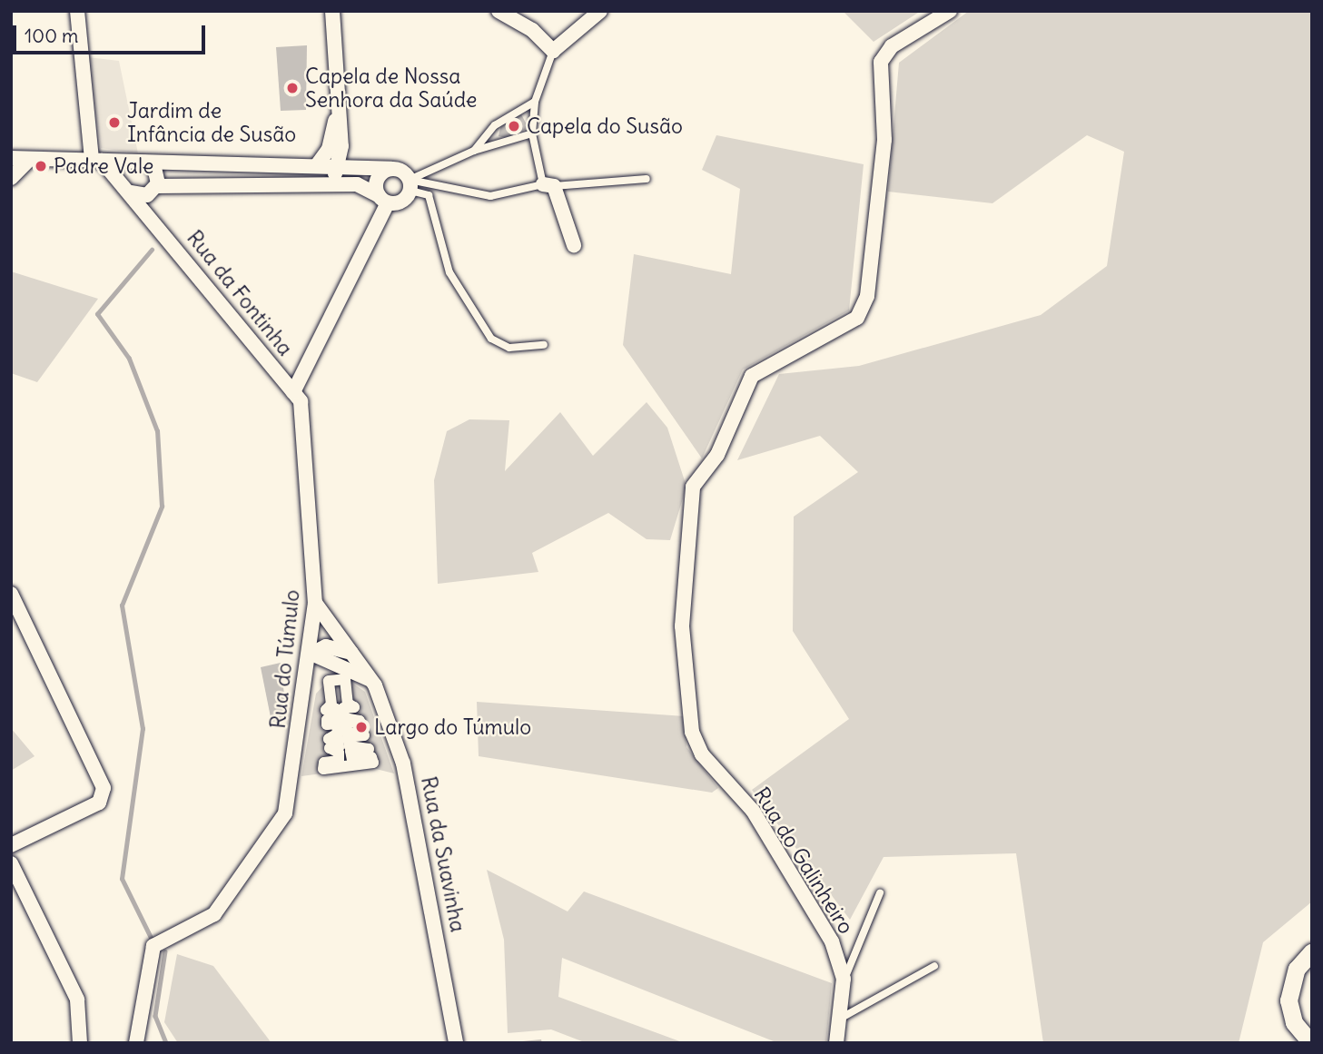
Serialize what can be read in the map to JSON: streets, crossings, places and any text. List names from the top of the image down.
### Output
{
  "streets": {
    "street": [
      "Rua da Fontinha",
      "Rua do Túmulo",
      "Rua da Suavinha",
      "Rua do Galinheiro"
    ]
  },
  "crossings": [
    ["Rua da Fontinha", "Rua do Túmulo"],
    ["Rua do Túmulo", "Rua da Suavinha"]
  ],
  "places": [
    "Capela de Nossa Senhora da Saúde",
    "Jardim de Infância de Susão",
    "Capela do Susão",
    "Padre Vale",
    "Largo do Túmulo"
  ],
  "scale_bar": "100 m"
}
